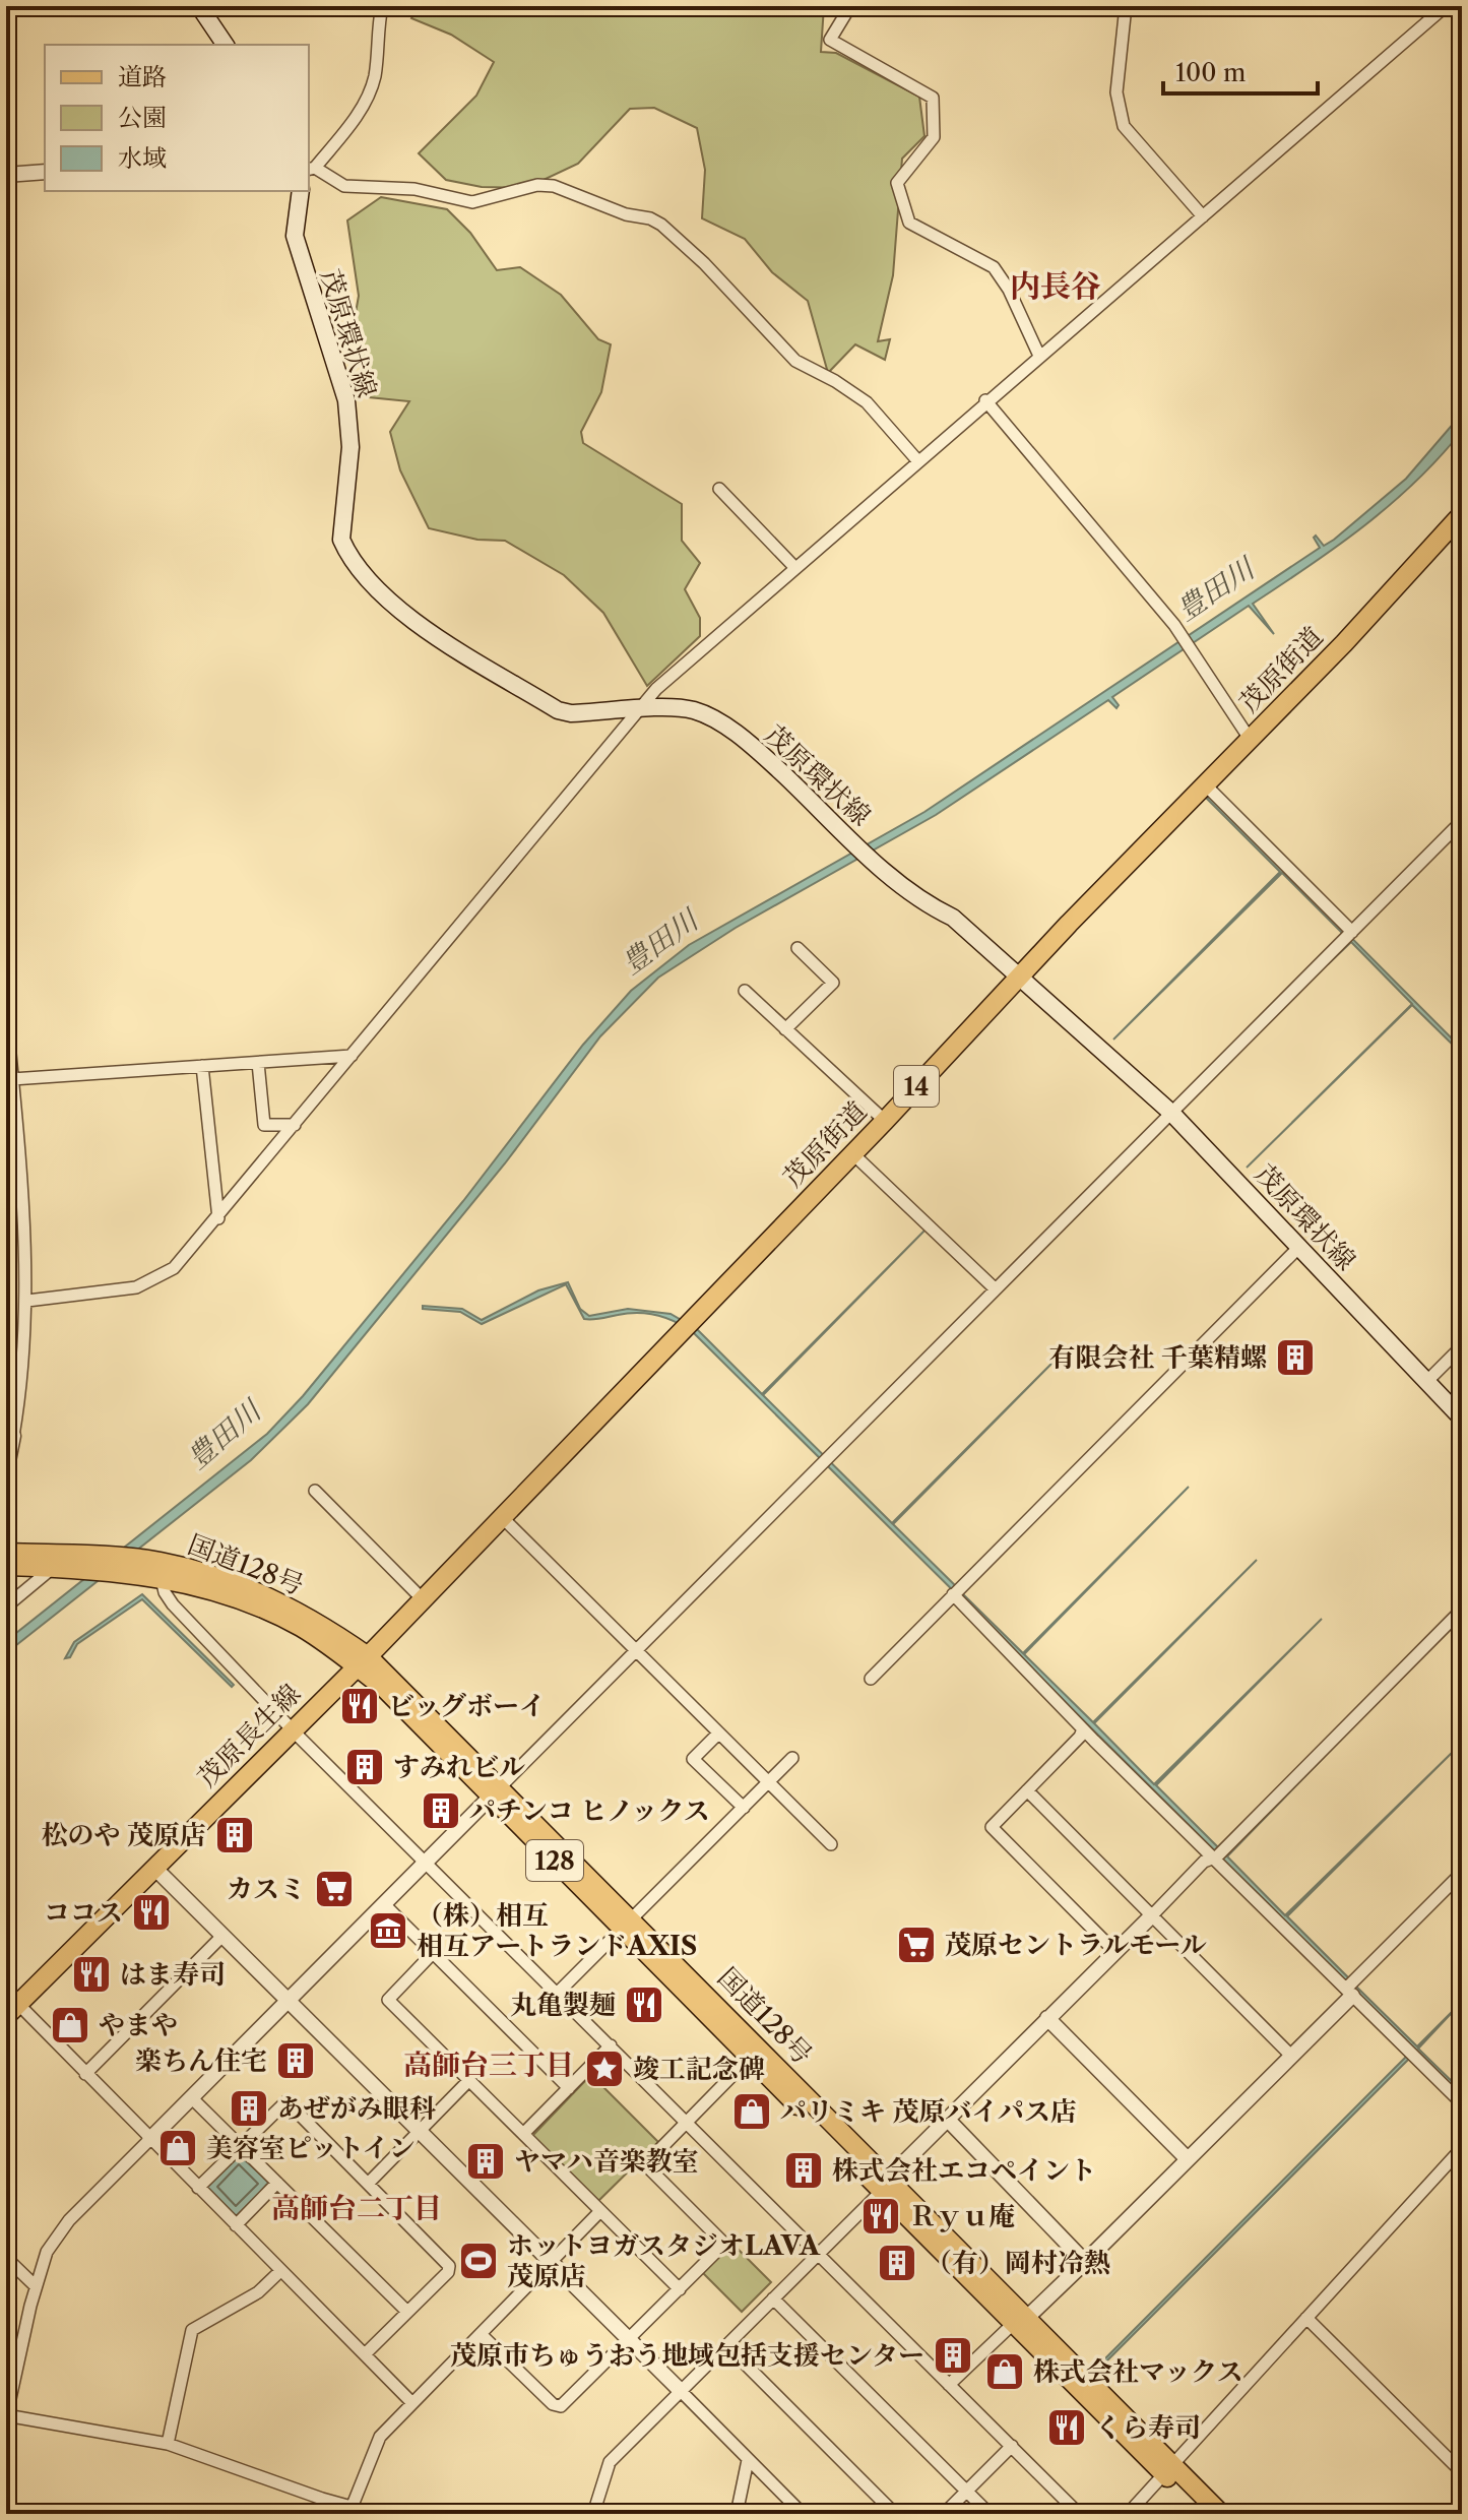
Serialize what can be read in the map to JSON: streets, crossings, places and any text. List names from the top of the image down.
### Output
{
  "streets": {
    "main road": [
      "茂原環状線",
      "茂原街道",
      "14",
      "国道128号",
      "茂原長生線",
      "128"
    ]
  },
  "crossings": [
    ["茂原環状線", "茂原街道"],
    ["茂原街道", "国道128号"],
    ["茂原街道", "茂原長生線"],
    ["国道128号", "茂原長生線"]
  ],
  "districts": ["内長谷", "高師台三丁目", "高師台二丁目"],
  "water": ["豊田川"],
  "places": {
    "building": [
      "有限会社 千葉精螺",
      "すみれビル",
      "パチンコ ヒノックス",
      "松のや 茂原店",
      "楽ちん住宅",
      "あぜがみ眼科",
      "ヤマハ音楽教室",
      "株式会社エコペイント",
      "（有）岡村冷熱",
      "茂原市ちゅうおう地域包括支援センター"
    ],
    "restaurant": [
      "ビッグボーイ",
      "ココス",
      "はま寿司",
      "丸亀製麺",
      "Ｒｙｕ庵",
      "くら寿司"
    ],
    "supermarket": ["カスミ", "茂原セントラルモール"],
    "museum": ["（株）相互 相互アートランドAXIS"],
    "shop": [
      "やまや",
      "パリミキ 茂原バイパス店",
      "美容室ピットイン",
      "株式会社マックス"
    ],
    "place": ["竣工記念碑"],
    "sports": ["ホットヨガスタジオLAVA 茂原店"]
  },
  "legend": ["道路", "公園", "水域"],
  "scale_bar": "100 m"
}
